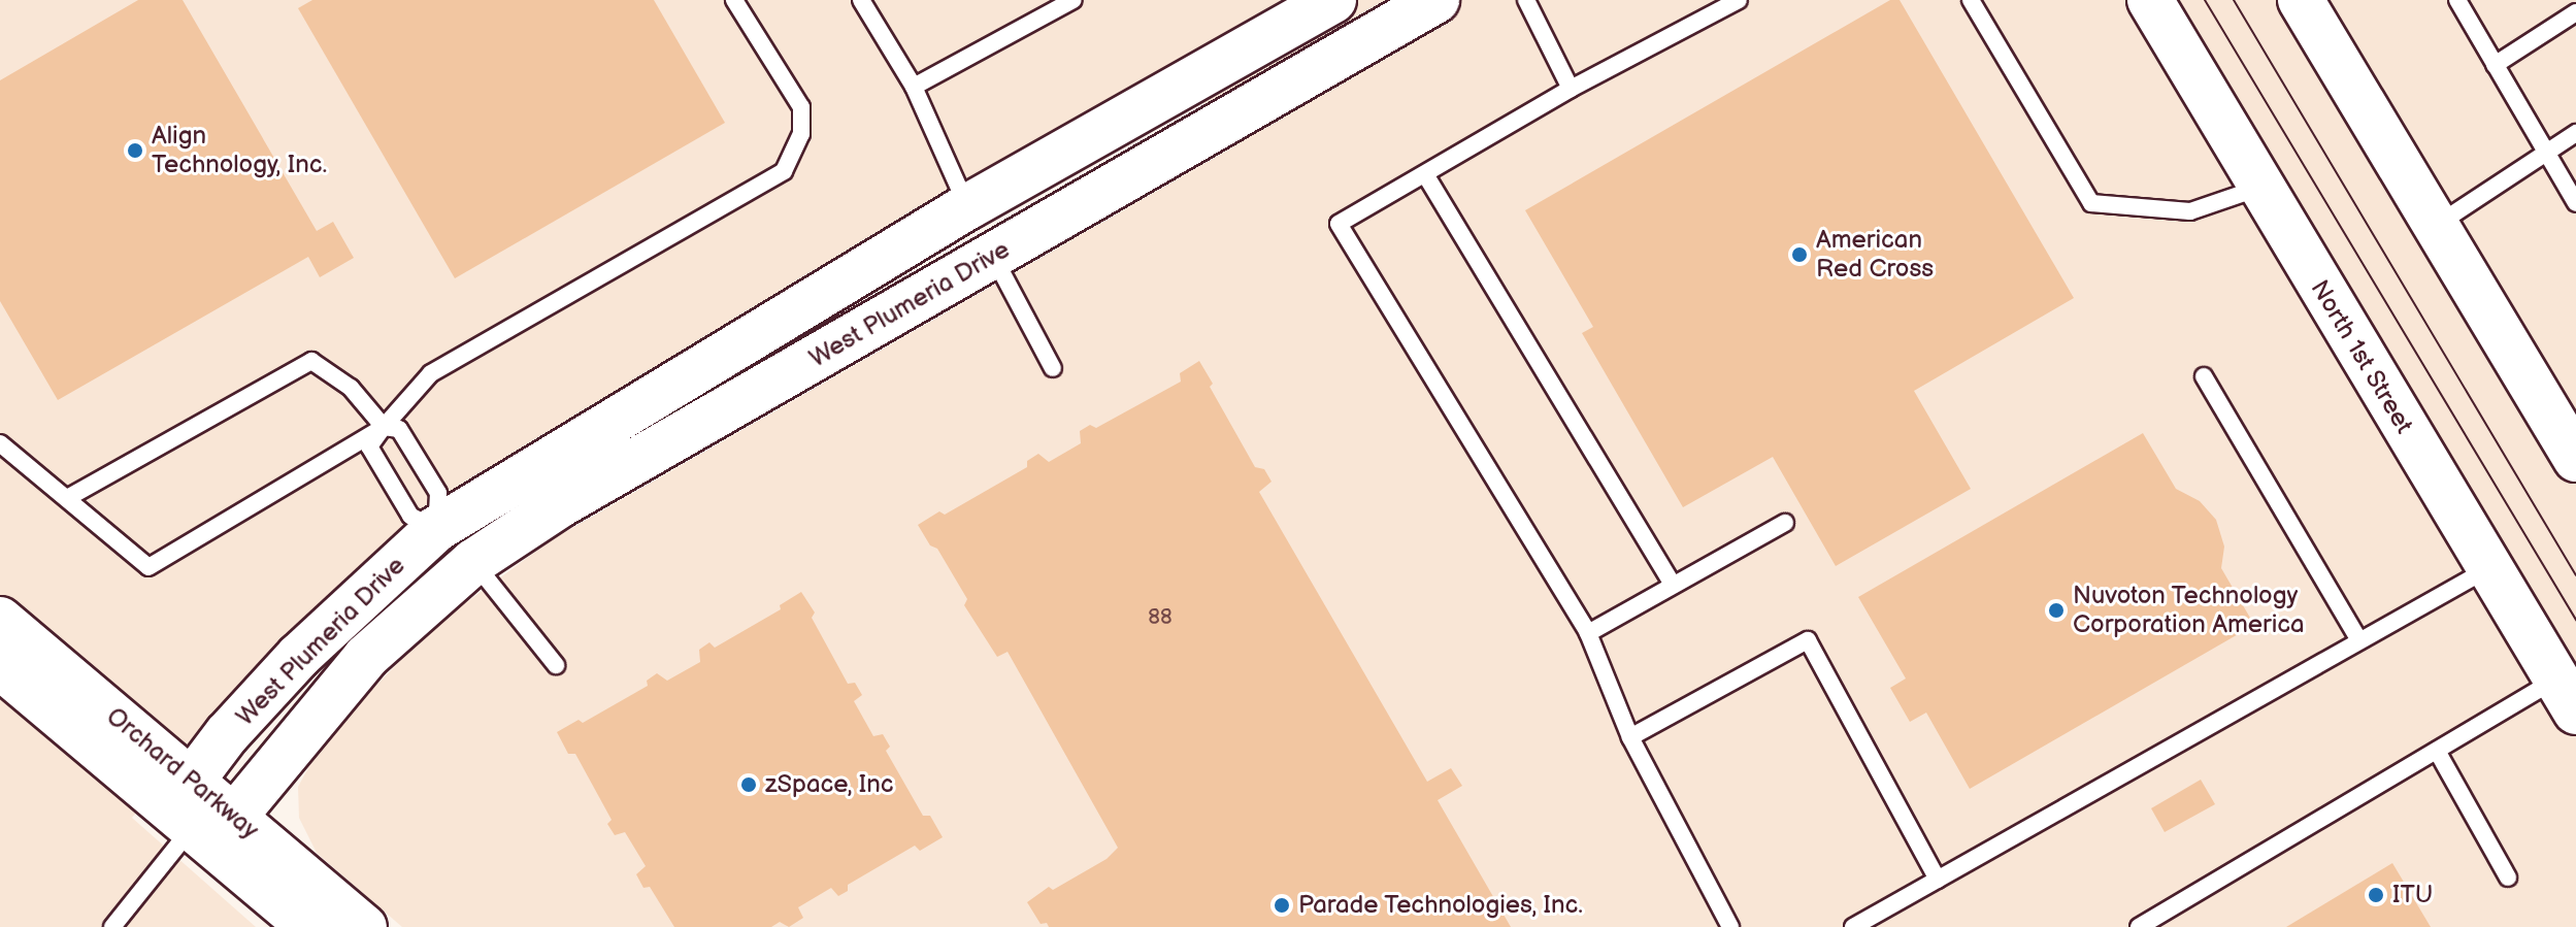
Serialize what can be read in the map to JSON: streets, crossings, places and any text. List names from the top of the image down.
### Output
{
  "streets": {
    "street": ["West Plumeria Drive", "North 1st Street", "Orchard Parkway"]
  },
  "crossings": [
    ["West Plumeria Drive", "Orchard Parkway"]
  ],
  "places": [
    "Align Technology, Inc.",
    "American Red Cross",
    "Nuvoton Technology Corporation America",
    "zSpace, Inc",
    "ITU",
    "Parade Technologies, Inc."
  ],
  "house_numbers": ["88"]
}
